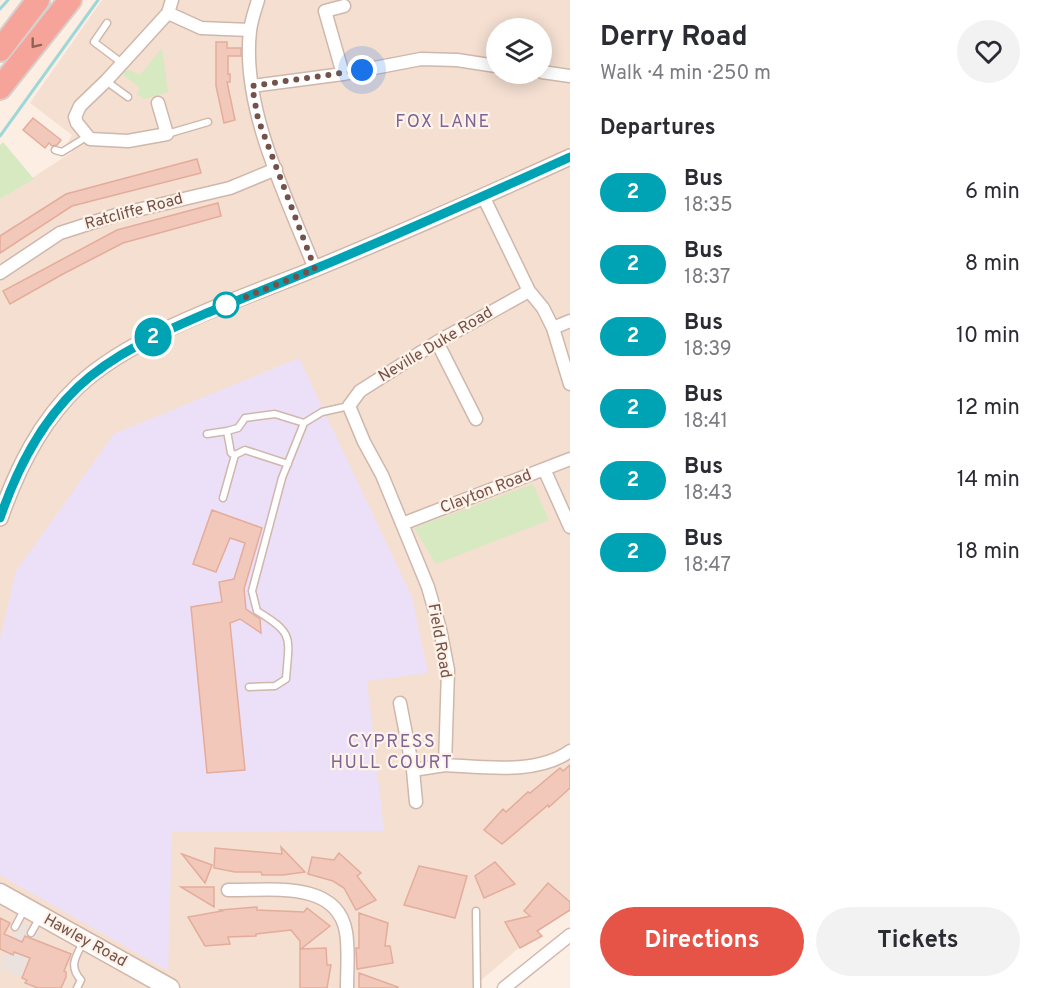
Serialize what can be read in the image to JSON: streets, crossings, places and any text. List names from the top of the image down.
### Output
{
  "streets": {
    "main road": ["Hawley Road"],
    "street": [
      "Ratcliffe Road",
      "Neville Duke Road",
      "Clayton Road",
      "Field Road"
    ]
  },
  "crossings": [
    ["Neville Duke Road", "Field Road"],
    ["Clayton Road", "Field Road"]
  ],
  "districts": ["FOX LANE", "CYPRESS HULL COURT"],
  "lines": ["bus line 2"],
  "page": {
    "on_map": "2",
    "heading": [
      ["Derry Road", "Walk · 4 min · 250 m"],
      "Departures"
    ],
    "list": [
      {
        "mark": "2",
        "name": "Bus",
        "note": "18:35",
        "value": "6 min"
      },
      {
        "mark": "2",
        "name": "Bus",
        "note": "18:37",
        "value": "8 min"
      },
      {
        "mark": "2",
        "name": "Bus",
        "note": "18:39",
        "value": "10 min"
      },
      {
        "mark": "2",
        "name": "Bus",
        "note": "18:41",
        "value": "12 min"
      },
      {
        "mark": "2",
        "name": "Bus",
        "note": "18:43",
        "value": "14 min"
      },
      {
        "mark": "2",
        "name": "Bus",
        "note": "18:47",
        "value": "18 min"
      }
    ],
    "buttons": ["Directions", "Tickets"]
  }
}
